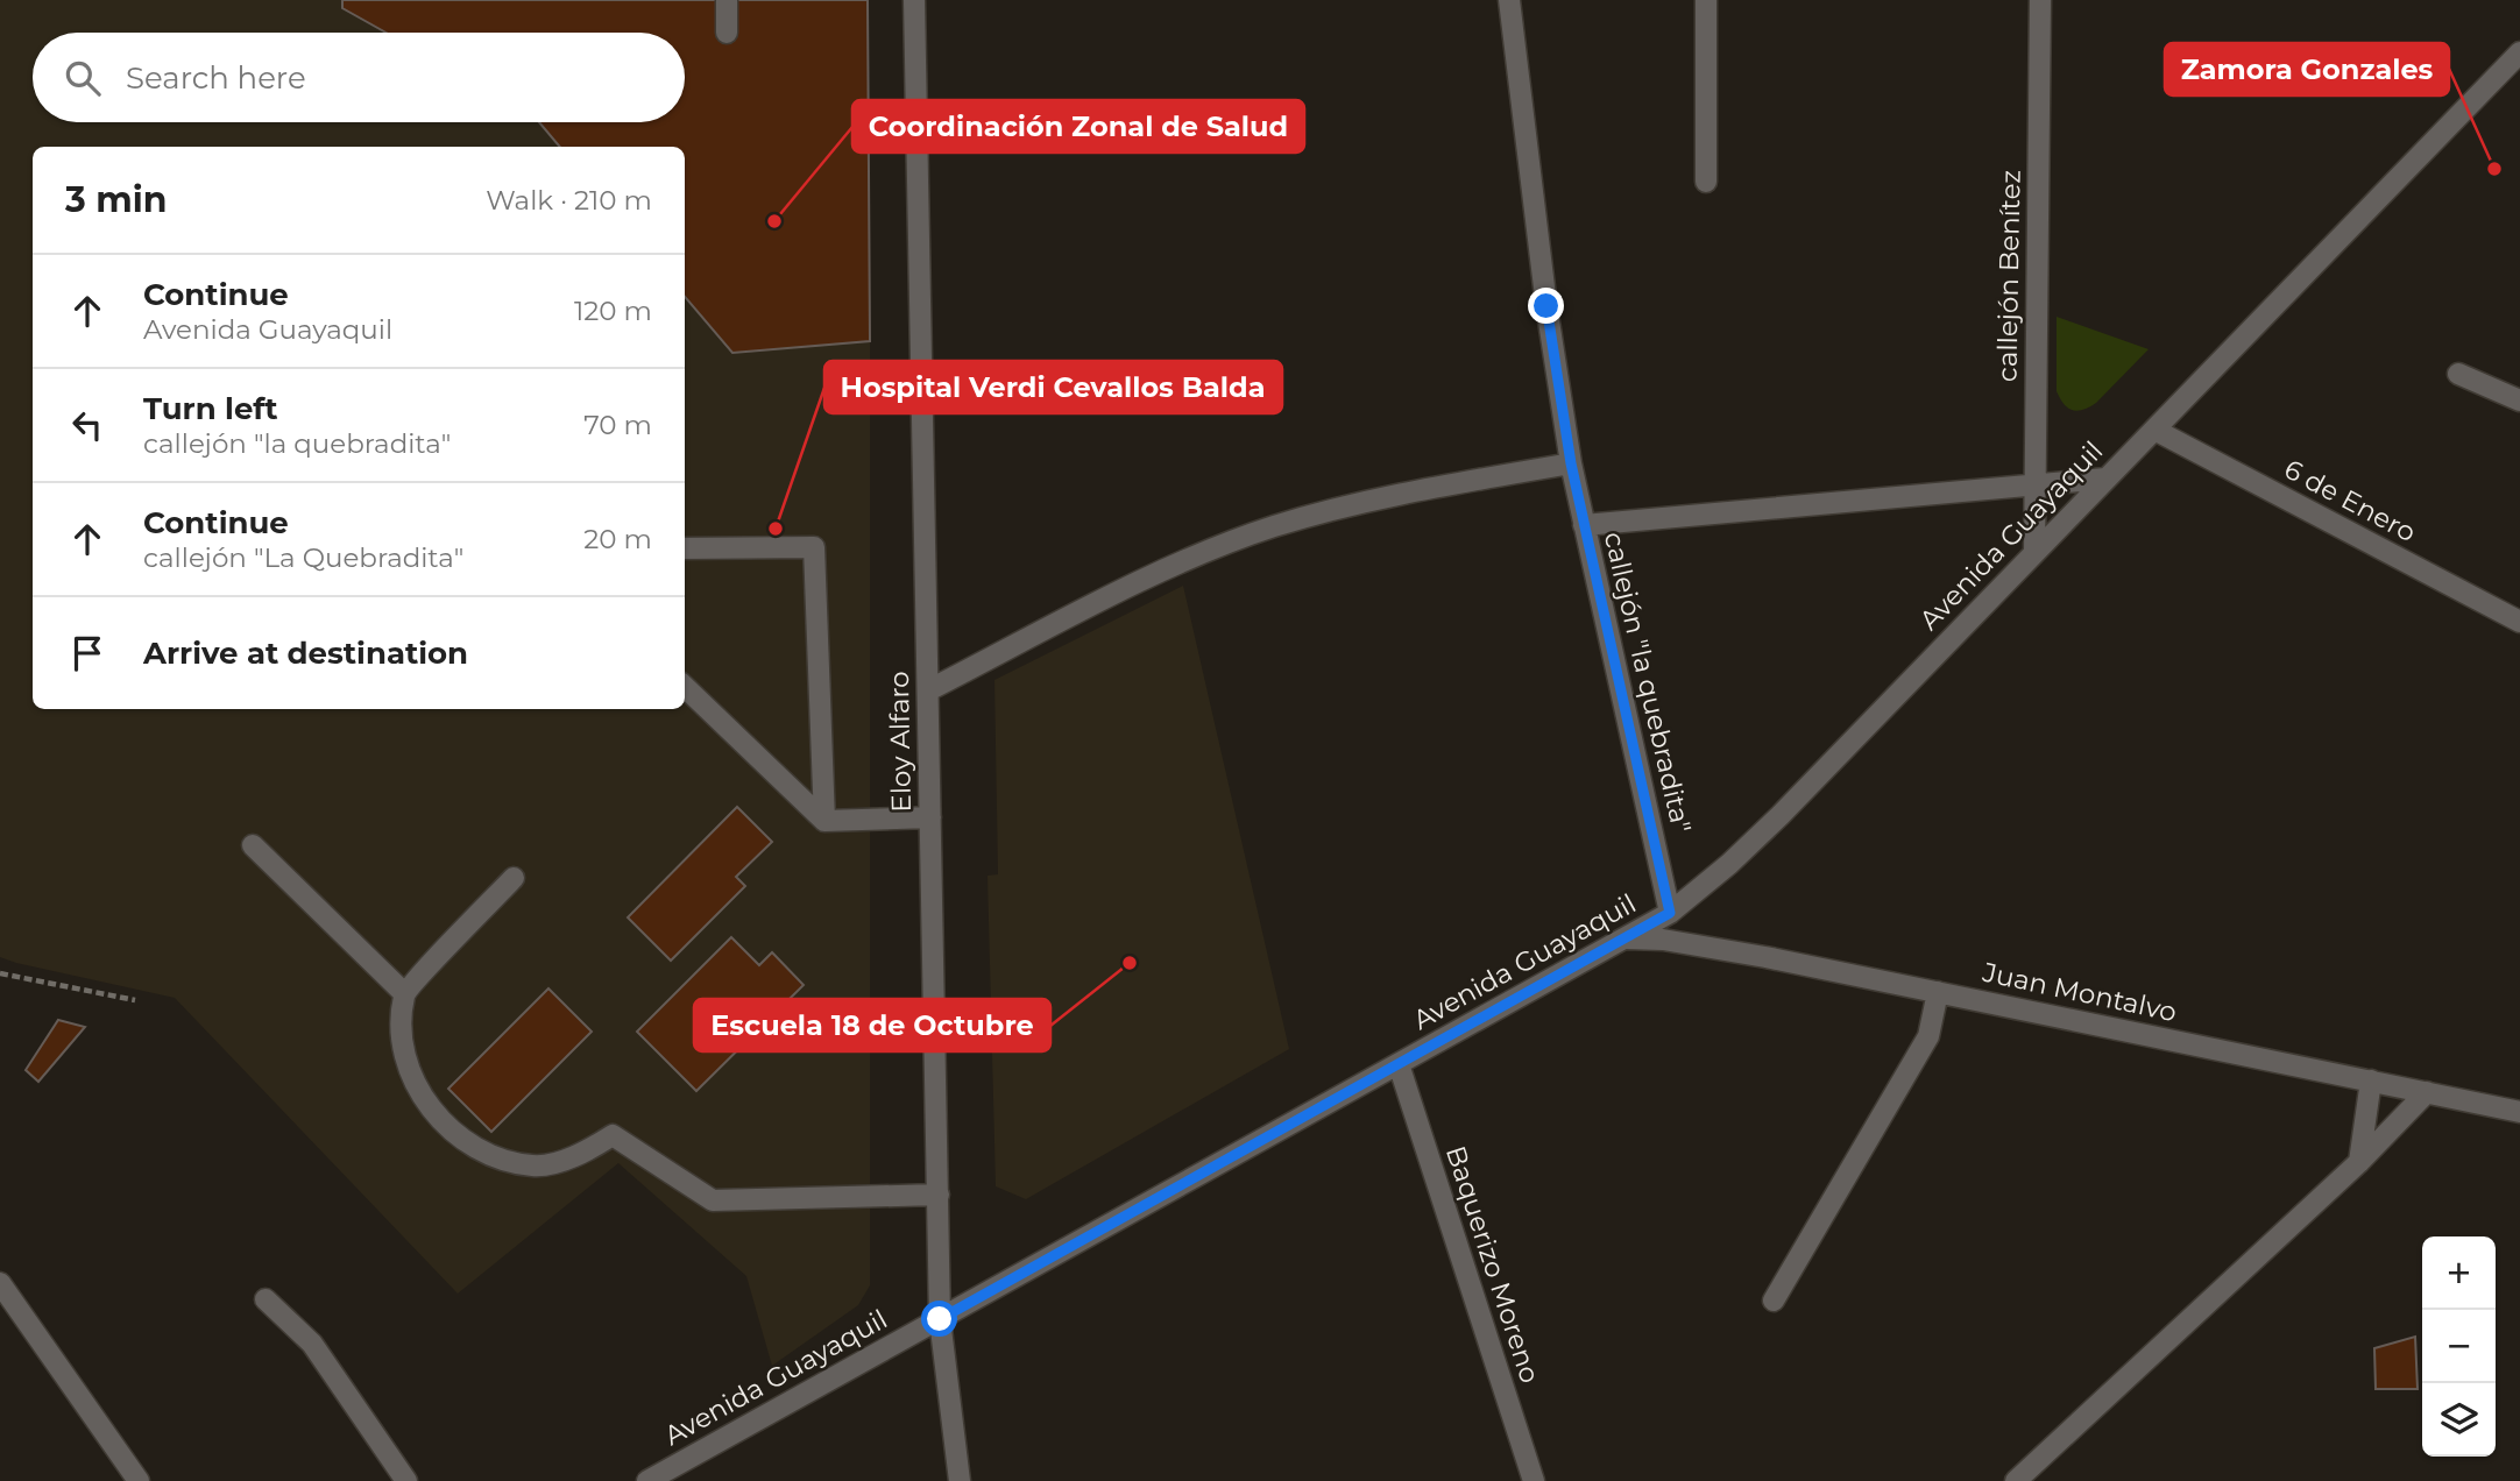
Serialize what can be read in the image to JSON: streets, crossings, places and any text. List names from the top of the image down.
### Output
{
  "streets": {
    "street": [
      "callejón Benítez",
      "6 de Enero",
      "Avenida Guayaquil",
      "callejón \"la quebradita\"",
      "Eloy Alfaro",
      "Juan Montalvo",
      "Baquerizo Moreno"
    ]
  },
  "crossings": [
    ["callejón Benítez", "Avenida Guayaquil"],
    ["6 de Enero", "Avenida Guayaquil"],
    ["Avenida Guayaquil", "callejón \"la quebradita\""],
    ["Avenida Guayaquil", "Eloy Alfaro"],
    ["Avenida Guayaquil", "Juan Montalvo"],
    ["Avenida Guayaquil", "Baquerizo Moreno"]
  ],
  "places": [
    "Zamora Gonzales",
    "Coordinación Zonal de Salud",
    "Hospital Verdi Cevallos Balda",
    "Escuela 18 de Octubre"
  ],
  "page": {
    "search": "Search here",
    "heading": ["3 min", "Walk · 210 m"],
    "list": [
      ["Continue", "Avenida Guayaquil", "120 m"],
      ["Turn left", "callejón \"la quebradita\"", "70 m"],
      ["Continue", "callejón \"La Quebradita\"", "20 m"],
      "Arrive at destination"
    ],
    "map_buttons": ["+", "−"]
  }
}
